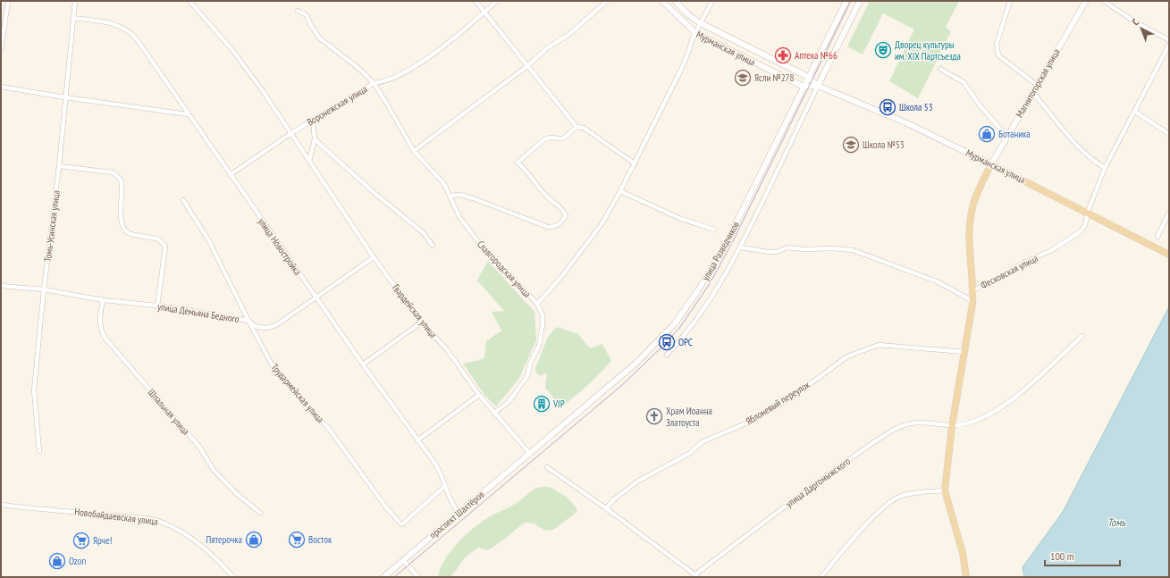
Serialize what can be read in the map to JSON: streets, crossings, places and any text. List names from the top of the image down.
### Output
{
  "streets": {
    "main road": [
      "Мурманская улица",
      "Магнитогорская улица",
      "улица Разведчиков",
      "Фесковская улица",
      "проспект Шахтёров"
    ],
    "street": [
      "Воронежская улица",
      "Томь-Усинская улица",
      "улица Новостройка",
      "Славгородская улица",
      "Гвардейская улица",
      "улица Демьяна Бедного",
      "Трудармейская улица",
      "Яблоневый переулок",
      "Шпальная улица",
      "улица Даргомыжского",
      "Новобайдаевская улица"
    ]
  },
  "crossings": [
    ["Мурманская улица", "Магнитогорская улица"],
    ["Мурманская улица", "улица Разведчиков"],
    ["Мурманская улица", "Славгородская улица"],
    ["Мурманская улица", "Фесковская улица"],
    ["Магнитогорская улица", "Фесковская улица"],
    ["Воронежская улица", "улица Новостройка"],
    ["Воронежская улица", "Славгородская улица"],
    ["Воронежская улица", "Гвардейская улица"],
    ["Томь-Усинская улица", "улица Новостройка"],
    ["Томь-Усинская улица", "улица Демьяна Бедного"],
    ["улица Новостройка", "улица Демьяна Бедного"],
    ["улица Новостройка", "Трудармейская улица"],
    ["улица Новостройка", "проспект Шахтёров"],
    ["улица Разведчиков", "Гвардейская улица"],
    ["улица Разведчиков", "проспект Шахтёров"],
    ["Фесковская улица", "Яблоневый переулок"],
    ["Фесковская улица", "улица Даргомыжского"],
    ["Гвардейская улица", "улица Демьяна Бедного"],
    ["Гвардейская улица", "проспект Шахтёров"],
    ["улица Демьяна Бедного", "Трудармейская улица"],
    ["улица Демьяна Бедного", "Шпальная улица"]
  ],
  "water": ["Томь"],
  "places": {
    "theatre": ["Дворец культуры им. XIX Партсъезда"],
    "pharmacy": ["Аптека №66"],
    "school or university": ["Ясли №278", "Школа №53"],
    "bus stop": ["Школа 53", "ОРС"],
    "shop": ["Ботаника", "Пятерочка", "Ozon"],
    "building": ["VIP"],
    "church": ["Храм Иоанна Златоуста"],
    "supermarket": ["Восток", "Ярче!"]
  },
  "scale_bar": "100 m",
  "north": "top left"
}
